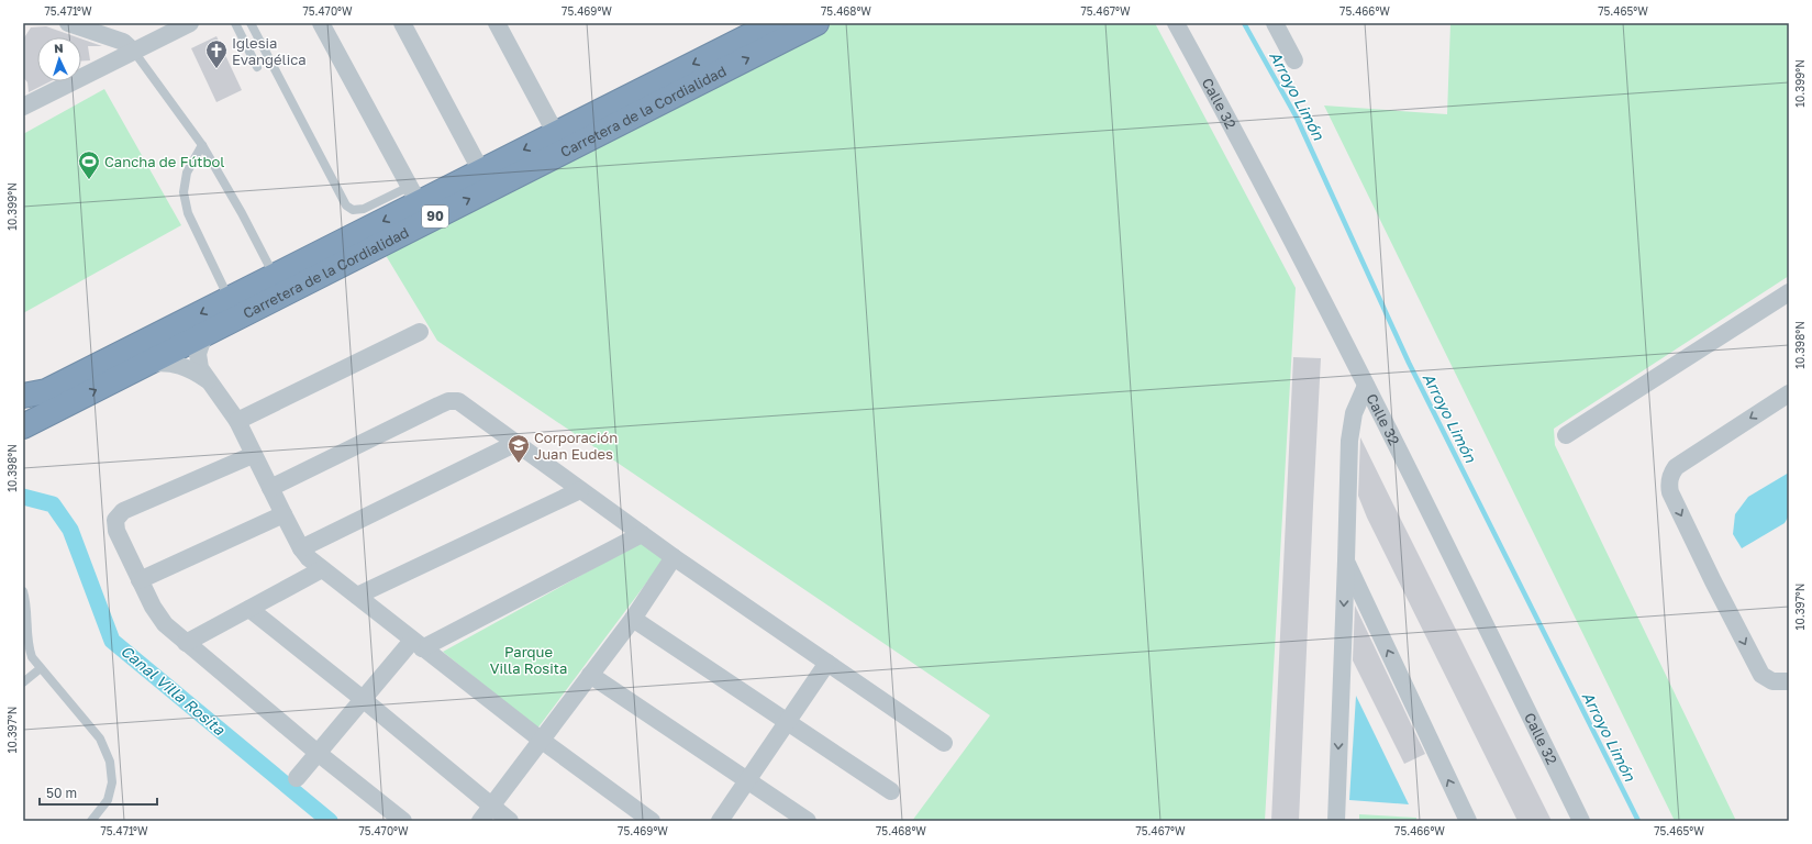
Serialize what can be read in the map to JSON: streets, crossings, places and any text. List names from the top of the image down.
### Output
{
  "streets": {
    "highway": ["Carretera de la Cordialidad", "90"],
    "street": ["Calle 32"]
  },
  "water": ["Arroyo Limón", "Canal Villa Rosita"],
  "parks": ["Parque Villa Rosita"],
  "places": {
    "church": ["Iglesia Evangélica"],
    "sports": ["Cancha de Fútbol"],
    "school or university": ["Corporación Juan Eudes"]
  },
  "scale_bar": "50 m",
  "north": "top",
  "coordinates": [
    "75.471°W",
    "75.470°W",
    "75.469°W",
    "75.468°W",
    "75.467°W",
    "75.466°W",
    "75.465°W",
    "10.399°N",
    "10.398°N",
    "10.397°N"
  ]
}
